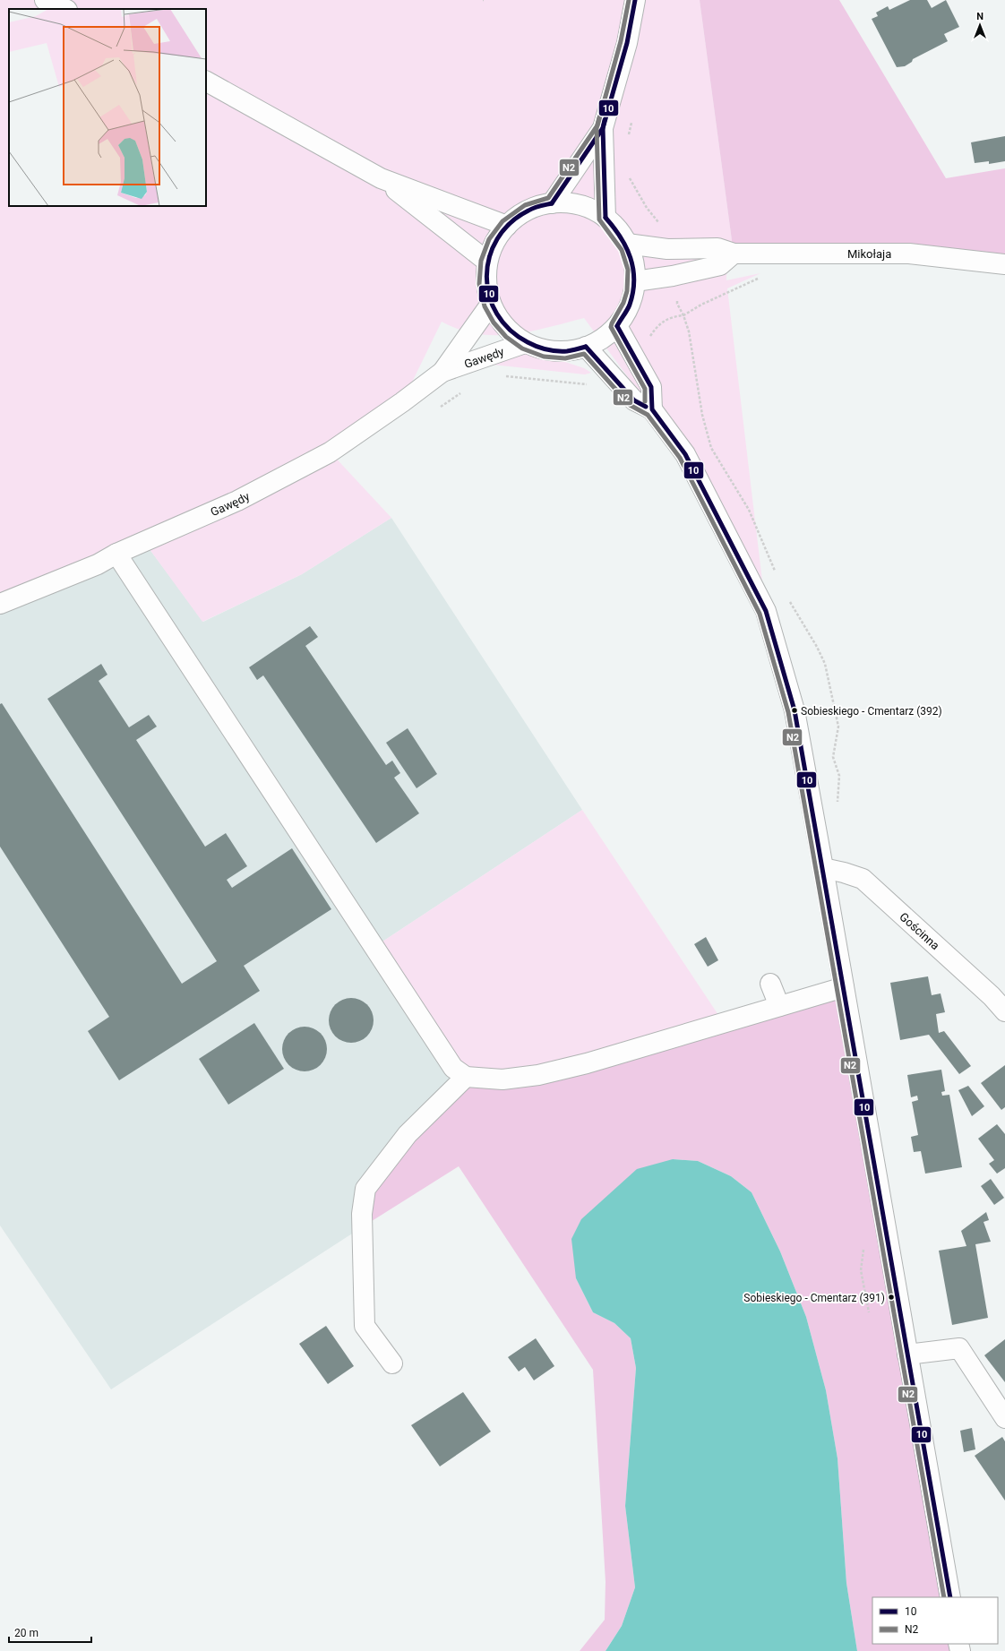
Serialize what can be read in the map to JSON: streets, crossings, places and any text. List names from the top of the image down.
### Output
{
  "streets": {
    "street": ["Mikołaja", "Gawędy", "Gościnna"]
  },
  "places": ["Sobieskiego - Cmentarz (392)", "Sobieskiego - Cmentarz (391)"],
  "lines": ["transit line 10", "transit line N2"],
  "legend": ["10", "N2"],
  "scale_bar": "20 m",
  "north": "top"
}
